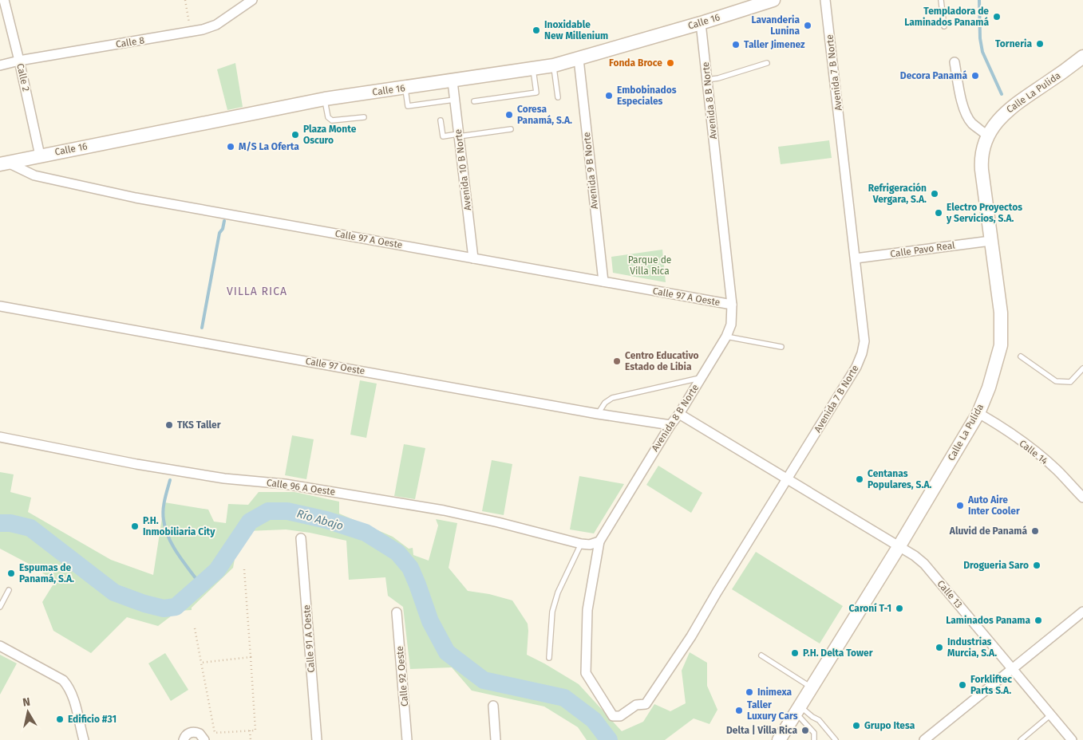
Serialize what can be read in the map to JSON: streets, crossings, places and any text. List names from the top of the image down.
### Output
{
  "streets": {
    "main road": ["Calle 16", "Calle La Pulida"],
    "street": [
      "Calle 8",
      "Avenida 7 B Norte",
      "Calle 2",
      "Avenida 8 B Norte",
      "Avenida 10 B Norte",
      "Avenida 9 B Norte",
      "Calle 97 A Oeste",
      "Calle Pavo Real",
      "Calle 97 Oeste",
      "Calle 14",
      "Calle 96 A Oeste",
      "Calle 13",
      "Calle 91 A Oeste",
      "Calle 92 Oeste"
    ]
  },
  "crossings": [
    ["Calle 16", "Calle 2"],
    ["Calle 16", "Avenida 8 B Norte"],
    ["Calle 16", "Avenida 10 B Norte"],
    ["Calle 16", "Avenida 9 B Norte"],
    ["Calle 16", "Calle 97 A Oeste"],
    ["Calle 8", "Calle 2"],
    ["Avenida 7 B Norte", "Avenida 8 B Norte"],
    ["Avenida 7 B Norte", "Calle Pavo Real"],
    ["Avenida 7 B Norte", "Calle 13"],
    ["Calle La Pulida", "Calle Pavo Real"],
    ["Calle La Pulida", "Calle 14"],
    ["Calle La Pulida", "Calle 13"],
    ["Avenida 8 B Norte", "Calle 97 A Oeste"],
    ["Avenida 8 B Norte", "Calle 97 Oeste"],
    ["Avenida 8 B Norte", "Calle 96 A Oeste"],
    ["Avenida 8 B Norte", "Calle 13"],
    ["Avenida 10 B Norte", "Calle 97 A Oeste"],
    ["Avenida 9 B Norte", "Calle 97 A Oeste"]
  ],
  "districts": ["VILLA RICA"],
  "water": ["Río Abajo"],
  "parks": ["Parque de Villa Rica"],
  "places": [
    "Templadora de Laminados Panamá",
    "Lavanderia Lunina",
    "Inoxidable New Millenium",
    "Torneria",
    "Taller Jimenez",
    "Fonda Broce",
    "Decora Panamá",
    "Embobinados Especiales",
    "Coresa Panamá, S.A.",
    "Plaza Monte Oscuro",
    "M/S La Oferta",
    "Refrigeración Vergara, S.A.",
    "Electro Proyectos y Servicios, S.A.",
    "Centro Educativo Estado de Libia",
    "TKS Taller",
    "Centanas Populares, S.A.",
    "Auto Aire Inter Cooler",
    "P.H. Inmobiliaria City",
    "Aluvid de Panamá",
    "Drogueria Saro",
    "Espumas de Panamá, S.A.",
    "Caroní T-1",
    "Laminados Panama",
    "Industrias Murcia, S.A.",
    "P.H. Delta Tower",
    "Forkliftec Parts S.A.",
    "Inimexa",
    "Taller Luxury Cars",
    "Edificio #31",
    "Grupo Itesa",
    "Delta | Villa Rica"
  ],
  "north": "top"
}
